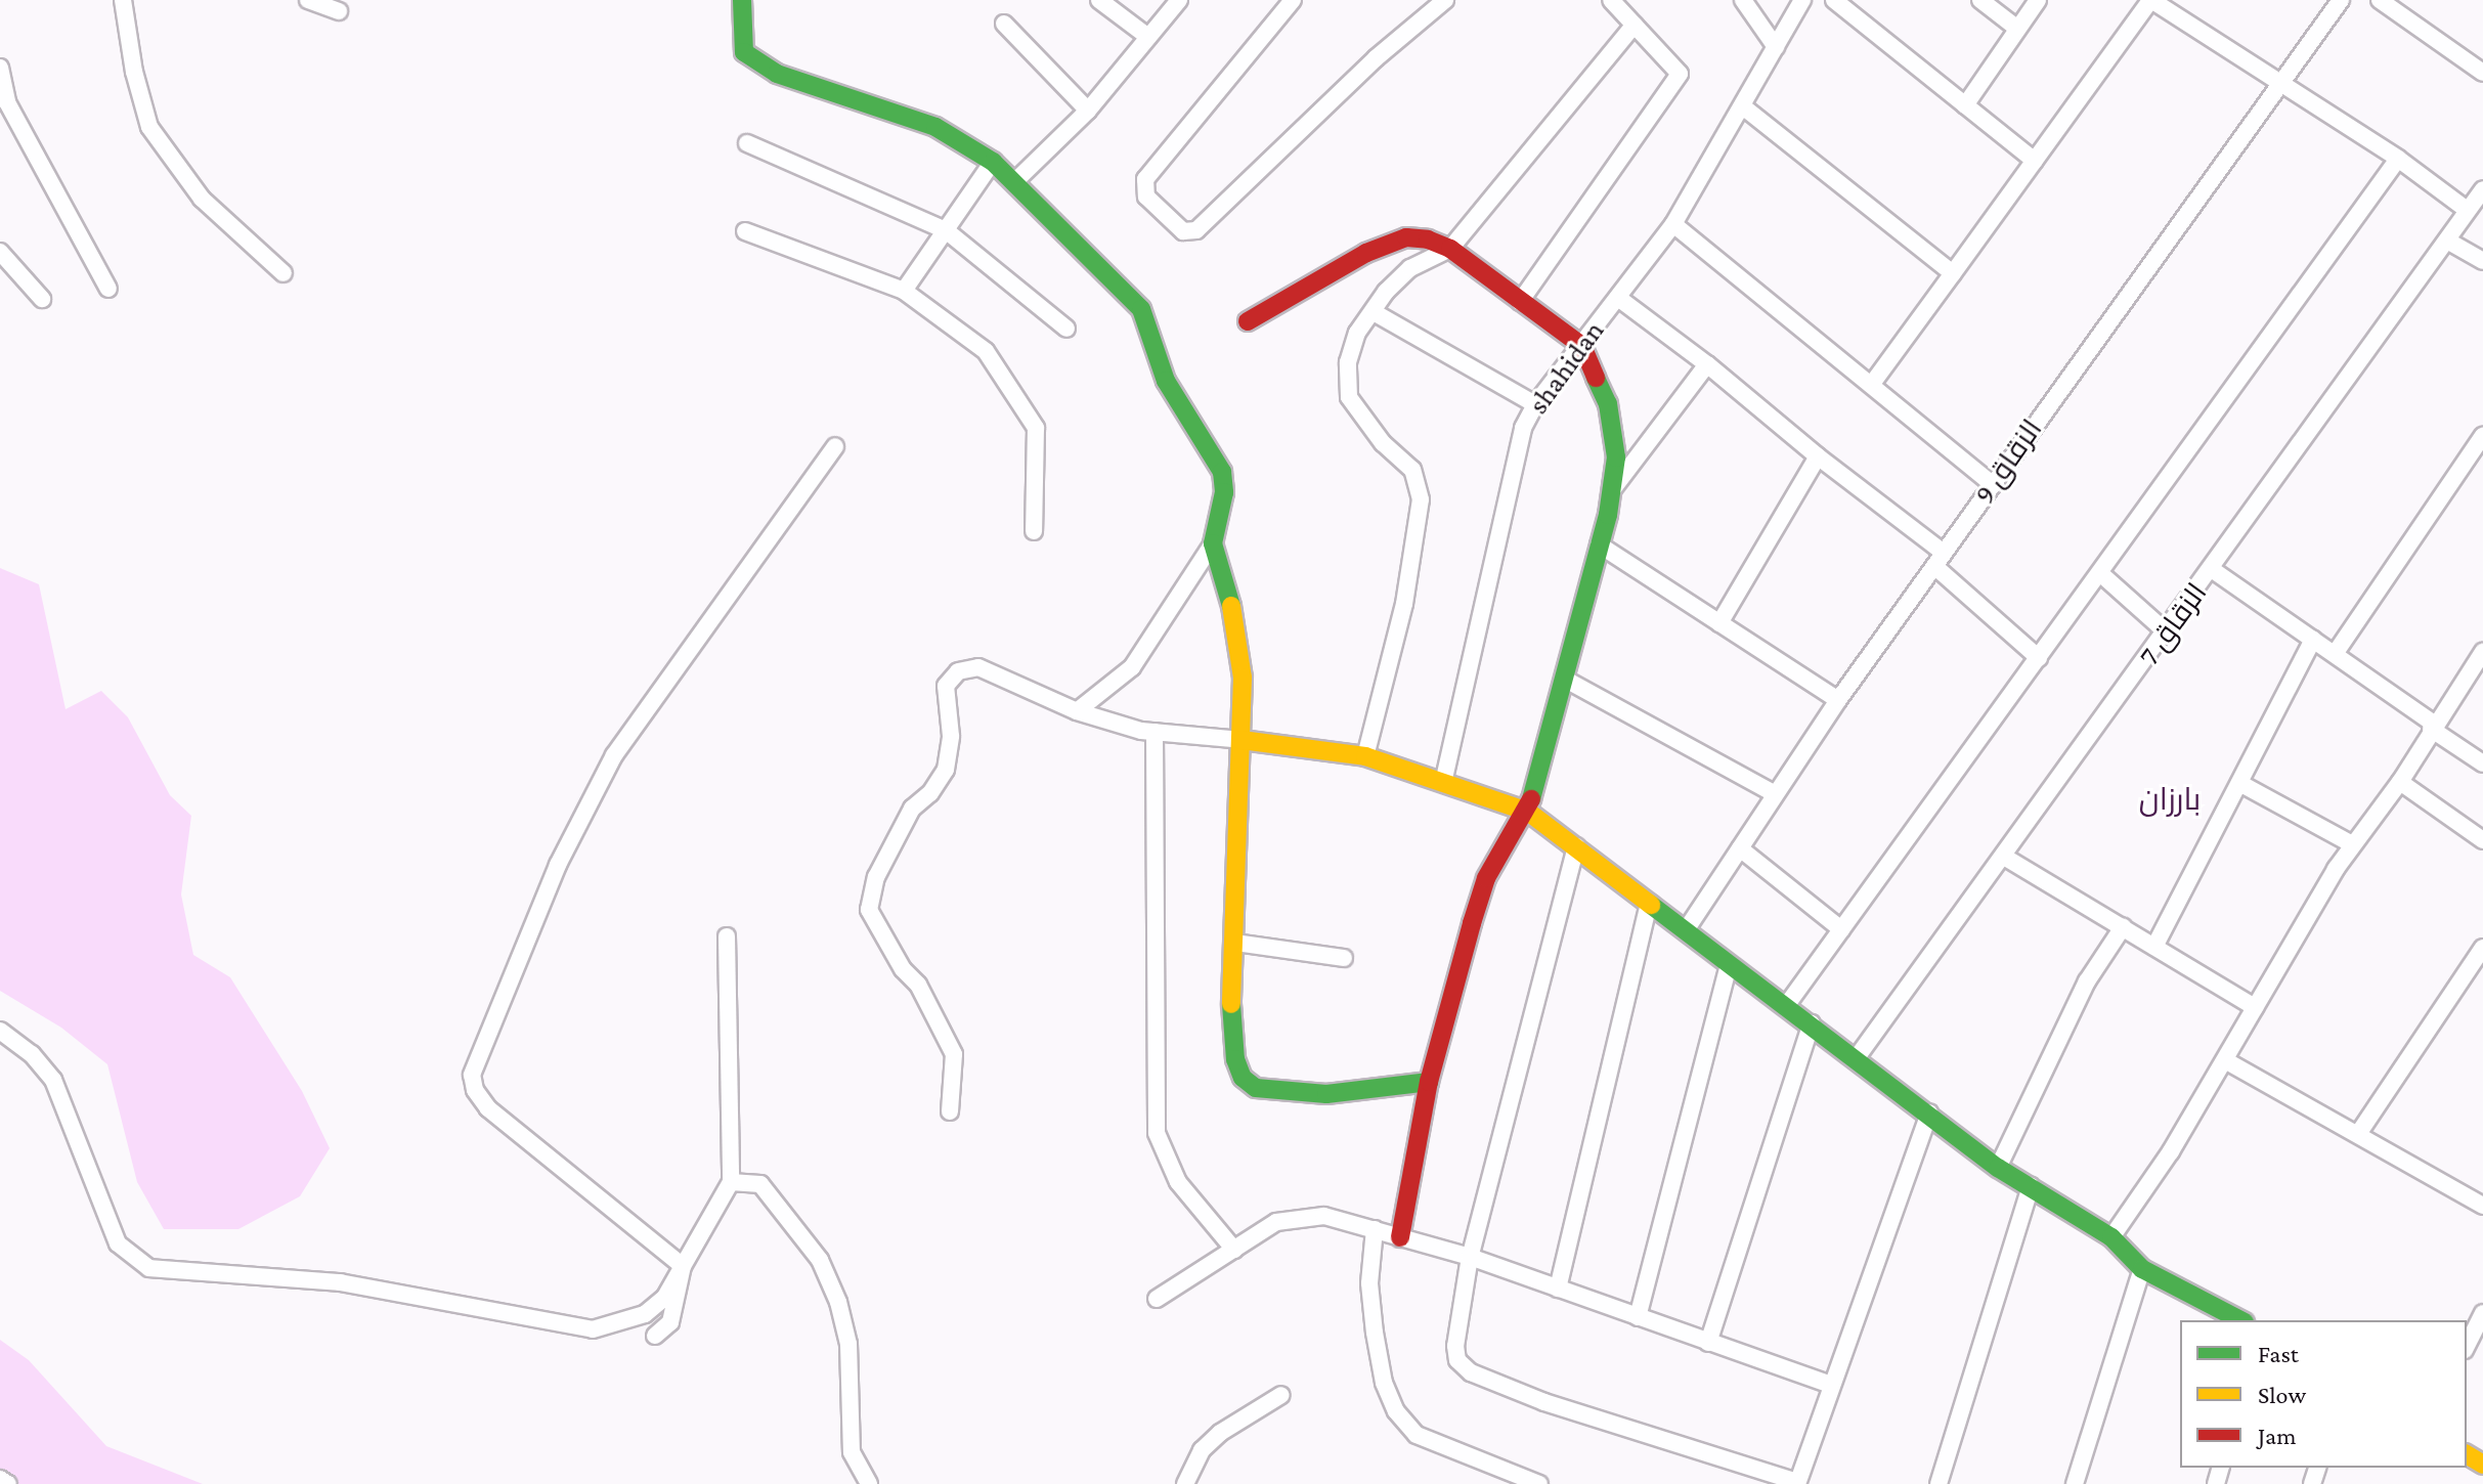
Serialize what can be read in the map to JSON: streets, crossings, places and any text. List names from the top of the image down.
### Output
{
  "streets": {
    "street": ["shahidan", "الزقاق 9", "الزقاق 7"]
  },
  "districts": ["بارزان"],
  "legend": ["Fast", "Slow", "Jam"]
}
